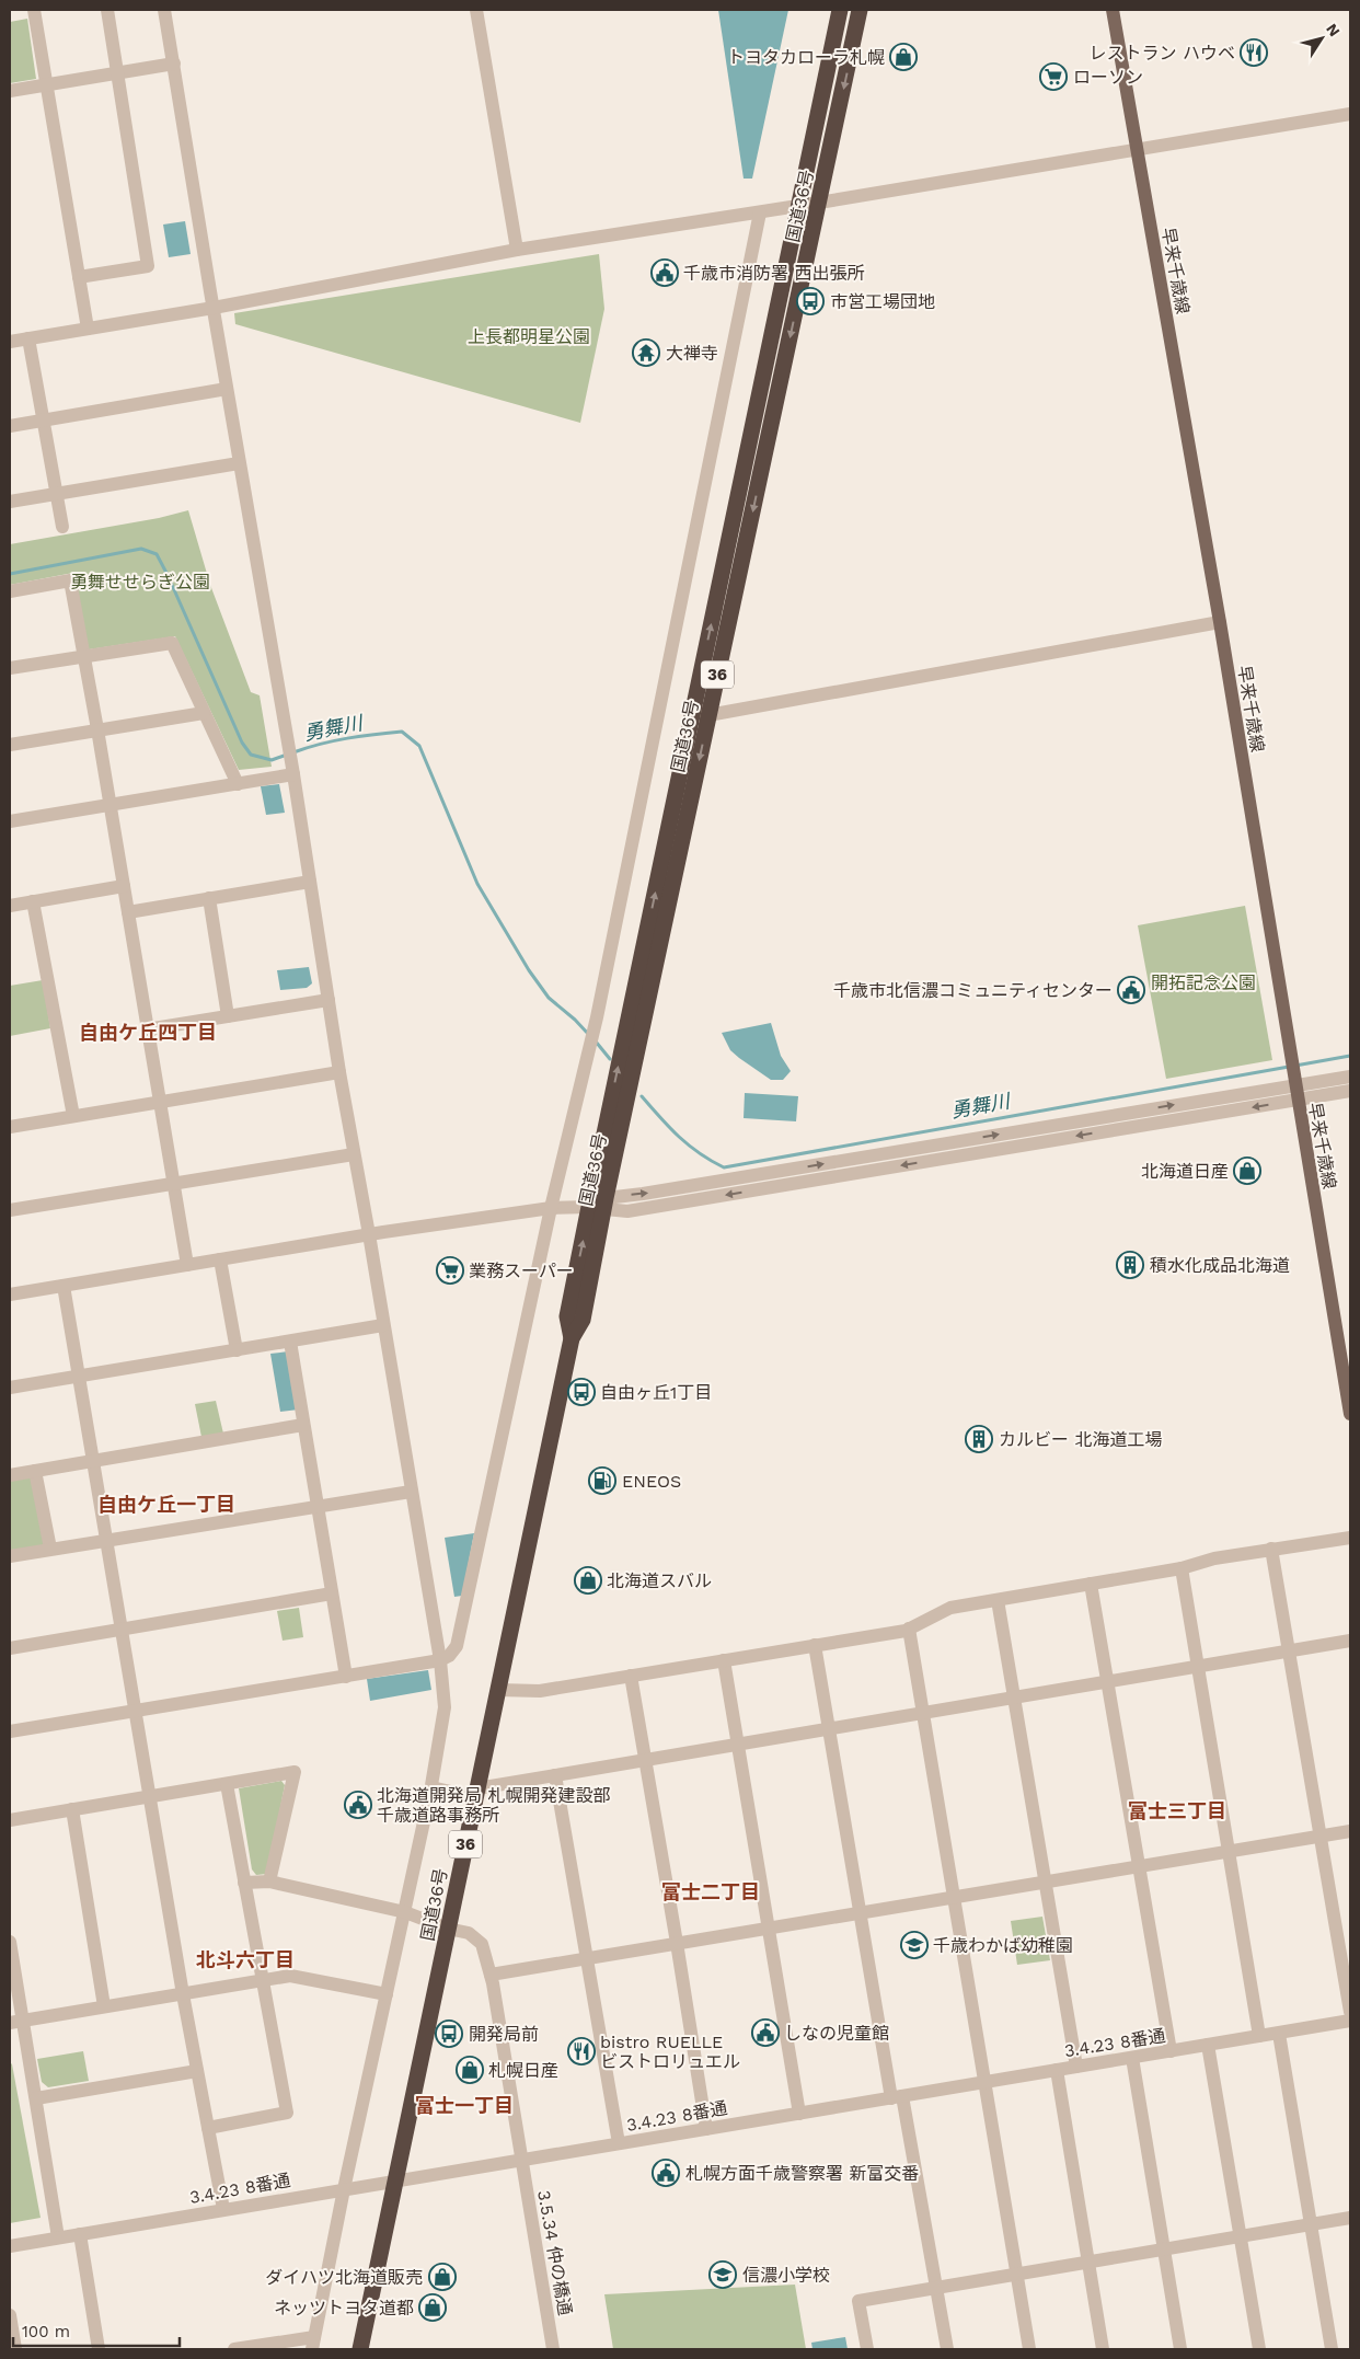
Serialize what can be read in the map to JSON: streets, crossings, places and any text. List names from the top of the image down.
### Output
{
  "streets": {
    "highway": ["国道36号", "36"],
    "main road": ["早来千歳線"],
    "street": ["3.4.23 8番通", "3.5.34 仲の橋通"]
  },
  "crossings": [
    ["国道36号", "3.4.23 8番通"],
    ["国道36号", "3.5.34 仲の橋通"],
    ["3.4.23 8番通", "3.5.34 仲の橋通"]
  ],
  "districts": [
    "自由ケ丘四丁目",
    "自由ケ丘一丁目",
    "富士三丁目",
    "富士二丁目",
    "北斗六丁目",
    "富士一丁目"
  ],
  "water": ["勇舞川"],
  "parks": ["上長都明星公園", "勇舞せせらぎ公園", "開拓記念公園"],
  "places": {
    "restaurant": ["レストラン ハウベ", "bistro RUELLE ビストロリュエル"],
    "shop": [
      "トヨタカローラ札幌",
      "北海道日産",
      "北海道スバル",
      "札幌日産",
      "ダイハツ北海道販売",
      "ネッツトヨタ道都"
    ],
    "supermarket": ["ローソン", "業務スーパー"],
    "public building": [
      "千歳市消防署 西出張所",
      "千歳市北信濃コミュニティセンター",
      "北海道開発局 札幌開発建設部 千歳道路事務所",
      "しなの児童館",
      "札幌方面千歳警察署 新富交番"
    ],
    "bus stop": ["市営工場団地", "自由ヶ丘1丁目", "開発局前"],
    "temple": ["大禅寺"],
    "building": ["積水化成品北海道", "カルビー 北海道工場"],
    "fuel station": ["ENEOS"],
    "school or university": ["千歳わかば幼稚園", "信濃小学校"]
  },
  "scale_bar": "100 m",
  "north": "top right"
}
